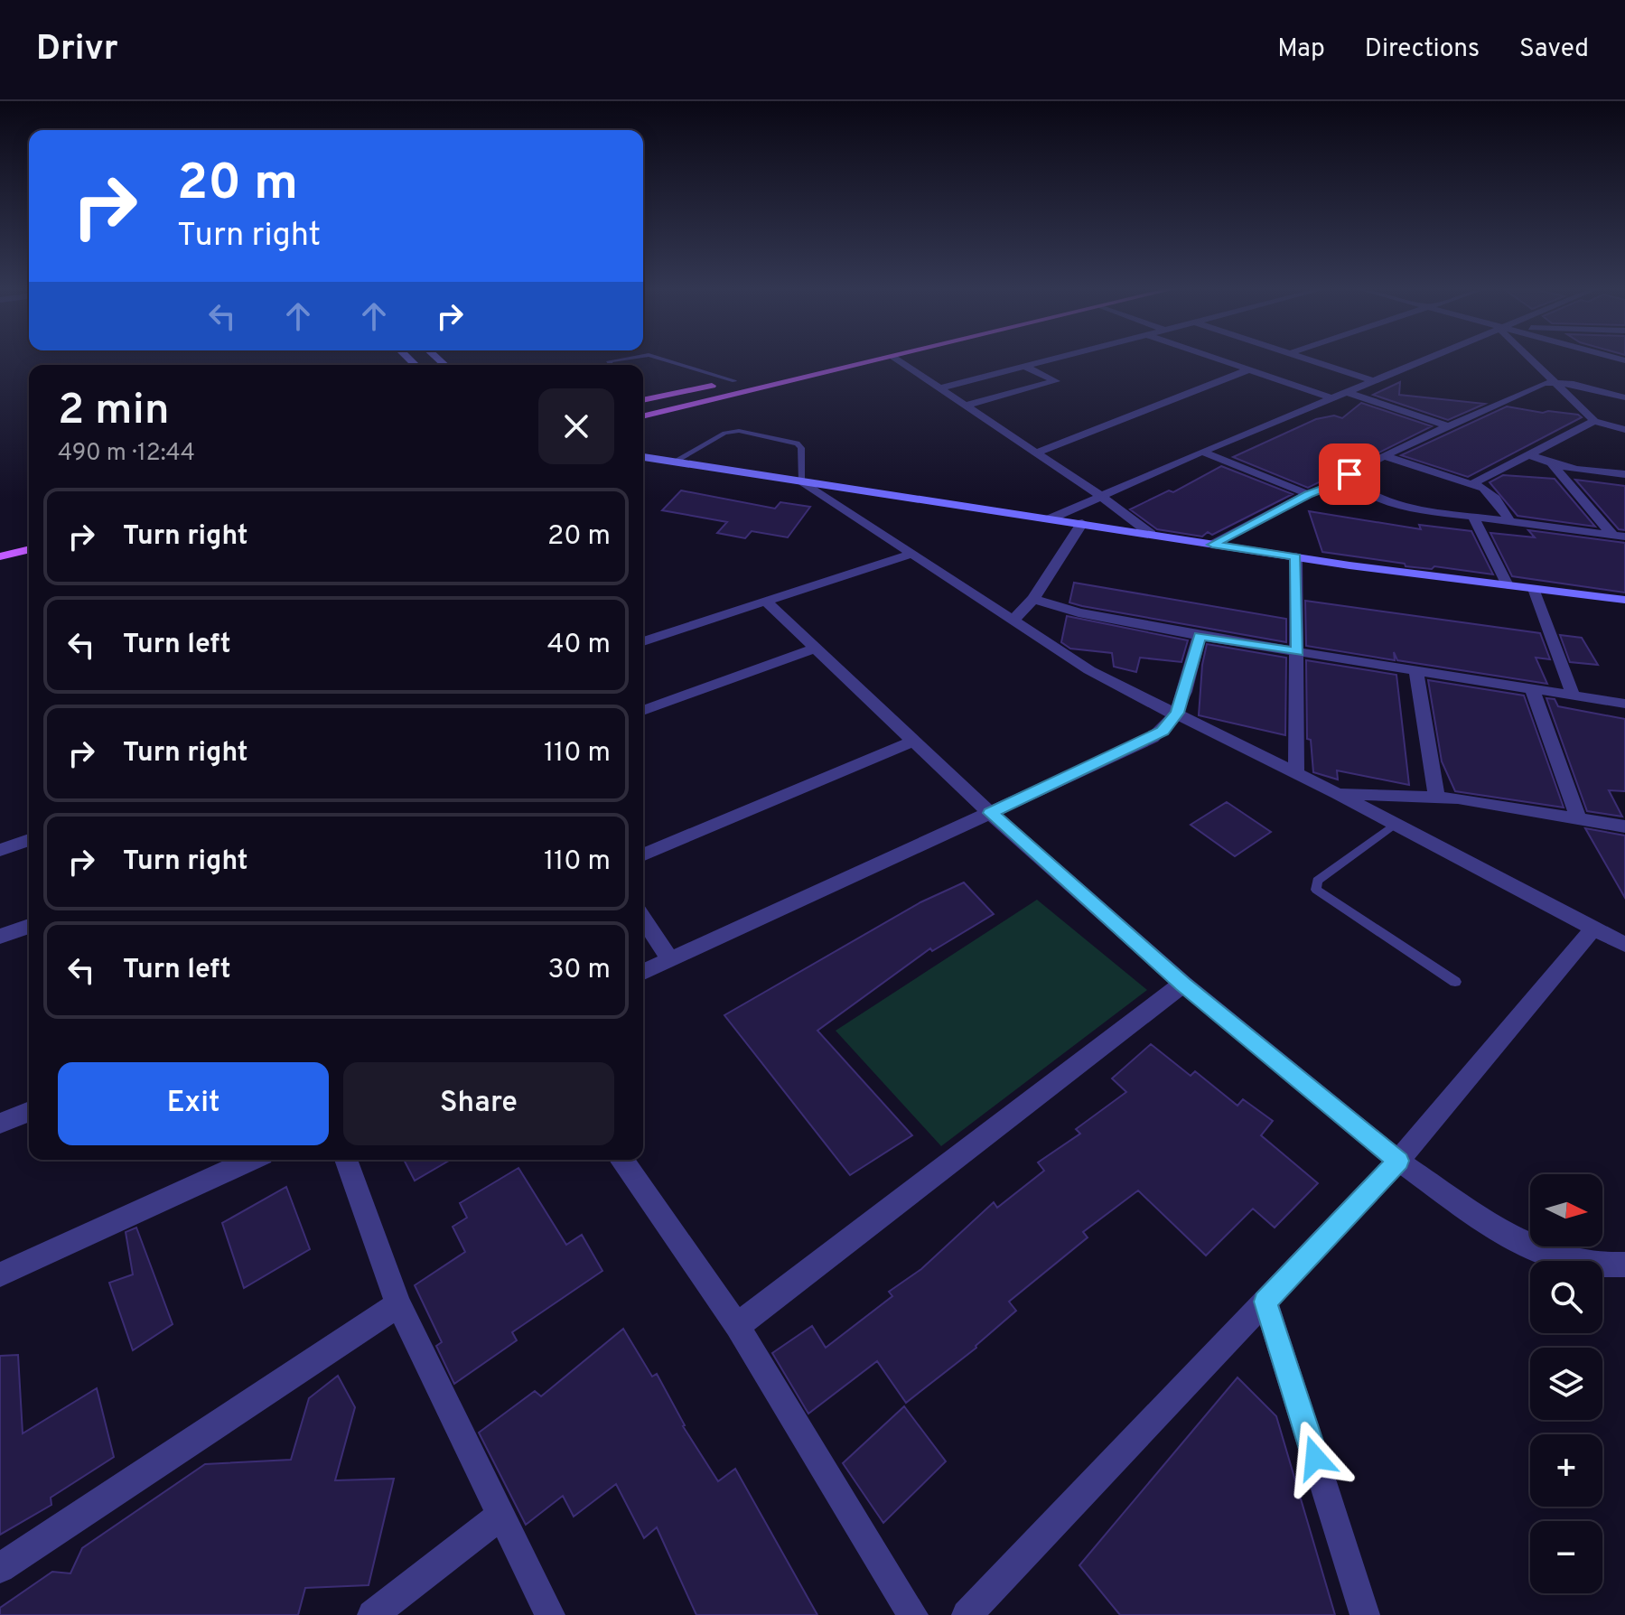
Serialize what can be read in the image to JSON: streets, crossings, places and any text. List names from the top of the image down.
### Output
{
  "north": "right",
  "page": {
    "header": "Drivr",
    "nav": ["Map", "Directions", "Saved"],
    "turn": ["20 m", "Turn right"],
    "heading": ["2 min", "490 m · 12:44"],
    "list": [
      {
        "name": "Turn right",
        "value": "20 m"
      },
      {
        "name": "Turn left",
        "value": "40 m"
      },
      {
        "name": "Turn right",
        "value": "110 m"
      },
      {
        "name": "Turn right",
        "value": "110 m"
      },
      {
        "name": "Turn left",
        "value": "30 m"
      }
    ],
    "buttons": ["Exit", "Share"],
    "map_buttons": ["+", "−"]
  }
}
